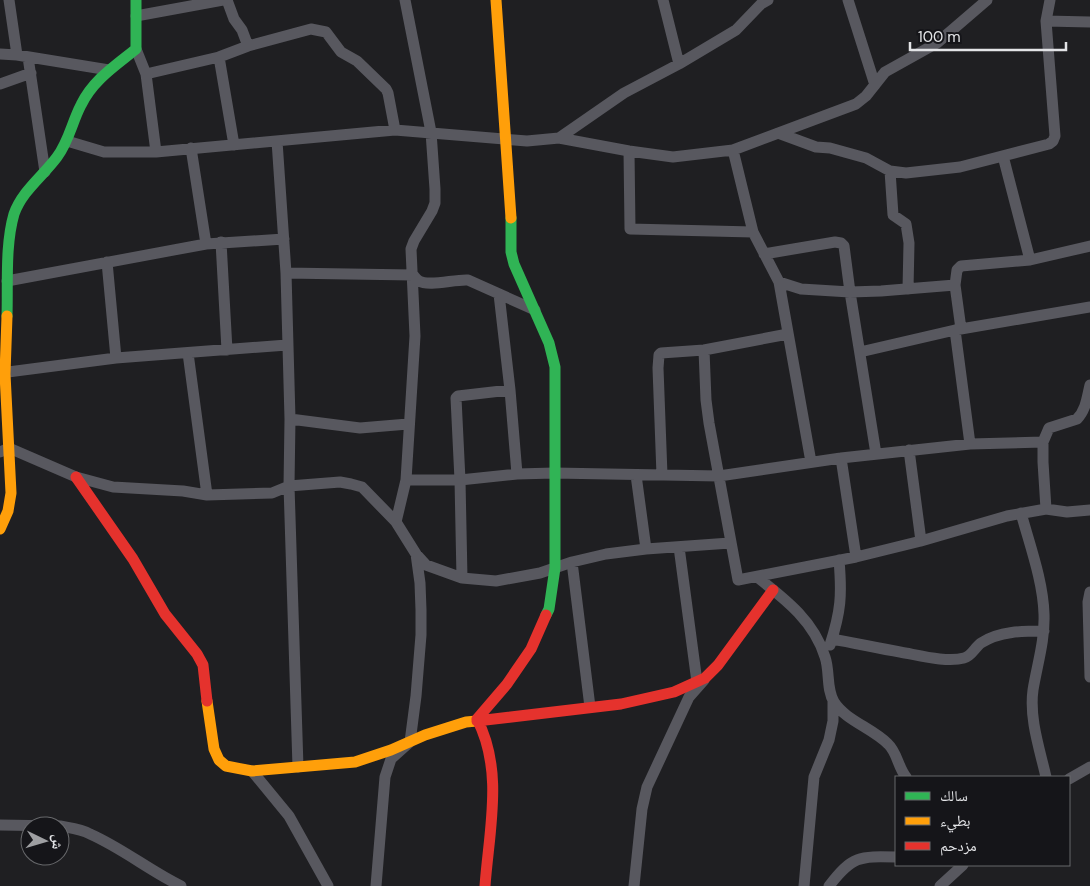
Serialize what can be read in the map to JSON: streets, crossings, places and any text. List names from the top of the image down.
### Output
{
  "legend": ["سالك", "بطيء", "مزدحم"],
  "scale_bar": "100 m",
  "north": "right"
}
